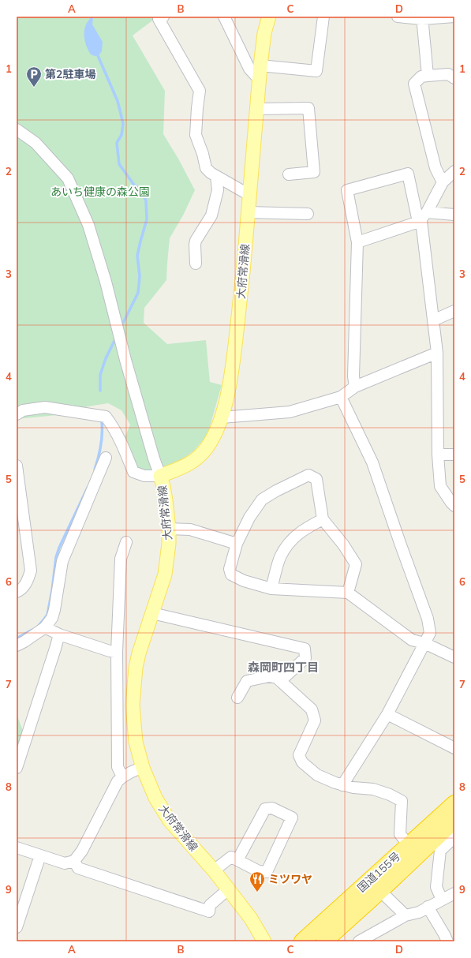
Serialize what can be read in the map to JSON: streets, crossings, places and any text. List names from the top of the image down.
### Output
{
  "streets": {
    "highway": ["国道155号"],
    "main road": ["大府常滑線"]
  },
  "districts": ["森岡町四丁目"],
  "parks": ["あいち健康の森公園"],
  "places": {
    "parking": ["第2駐車場"],
    "restaurant": ["ミツワヤ"]
  },
  "grid": {
    "columns": [
      "A",
      "B",
      "C",
      "D"
    ],
    "rows": [
      "1",
      "2",
      "3",
      "4",
      "5",
      "6",
      "7",
      "8",
      "9"
    ]
  }
}
